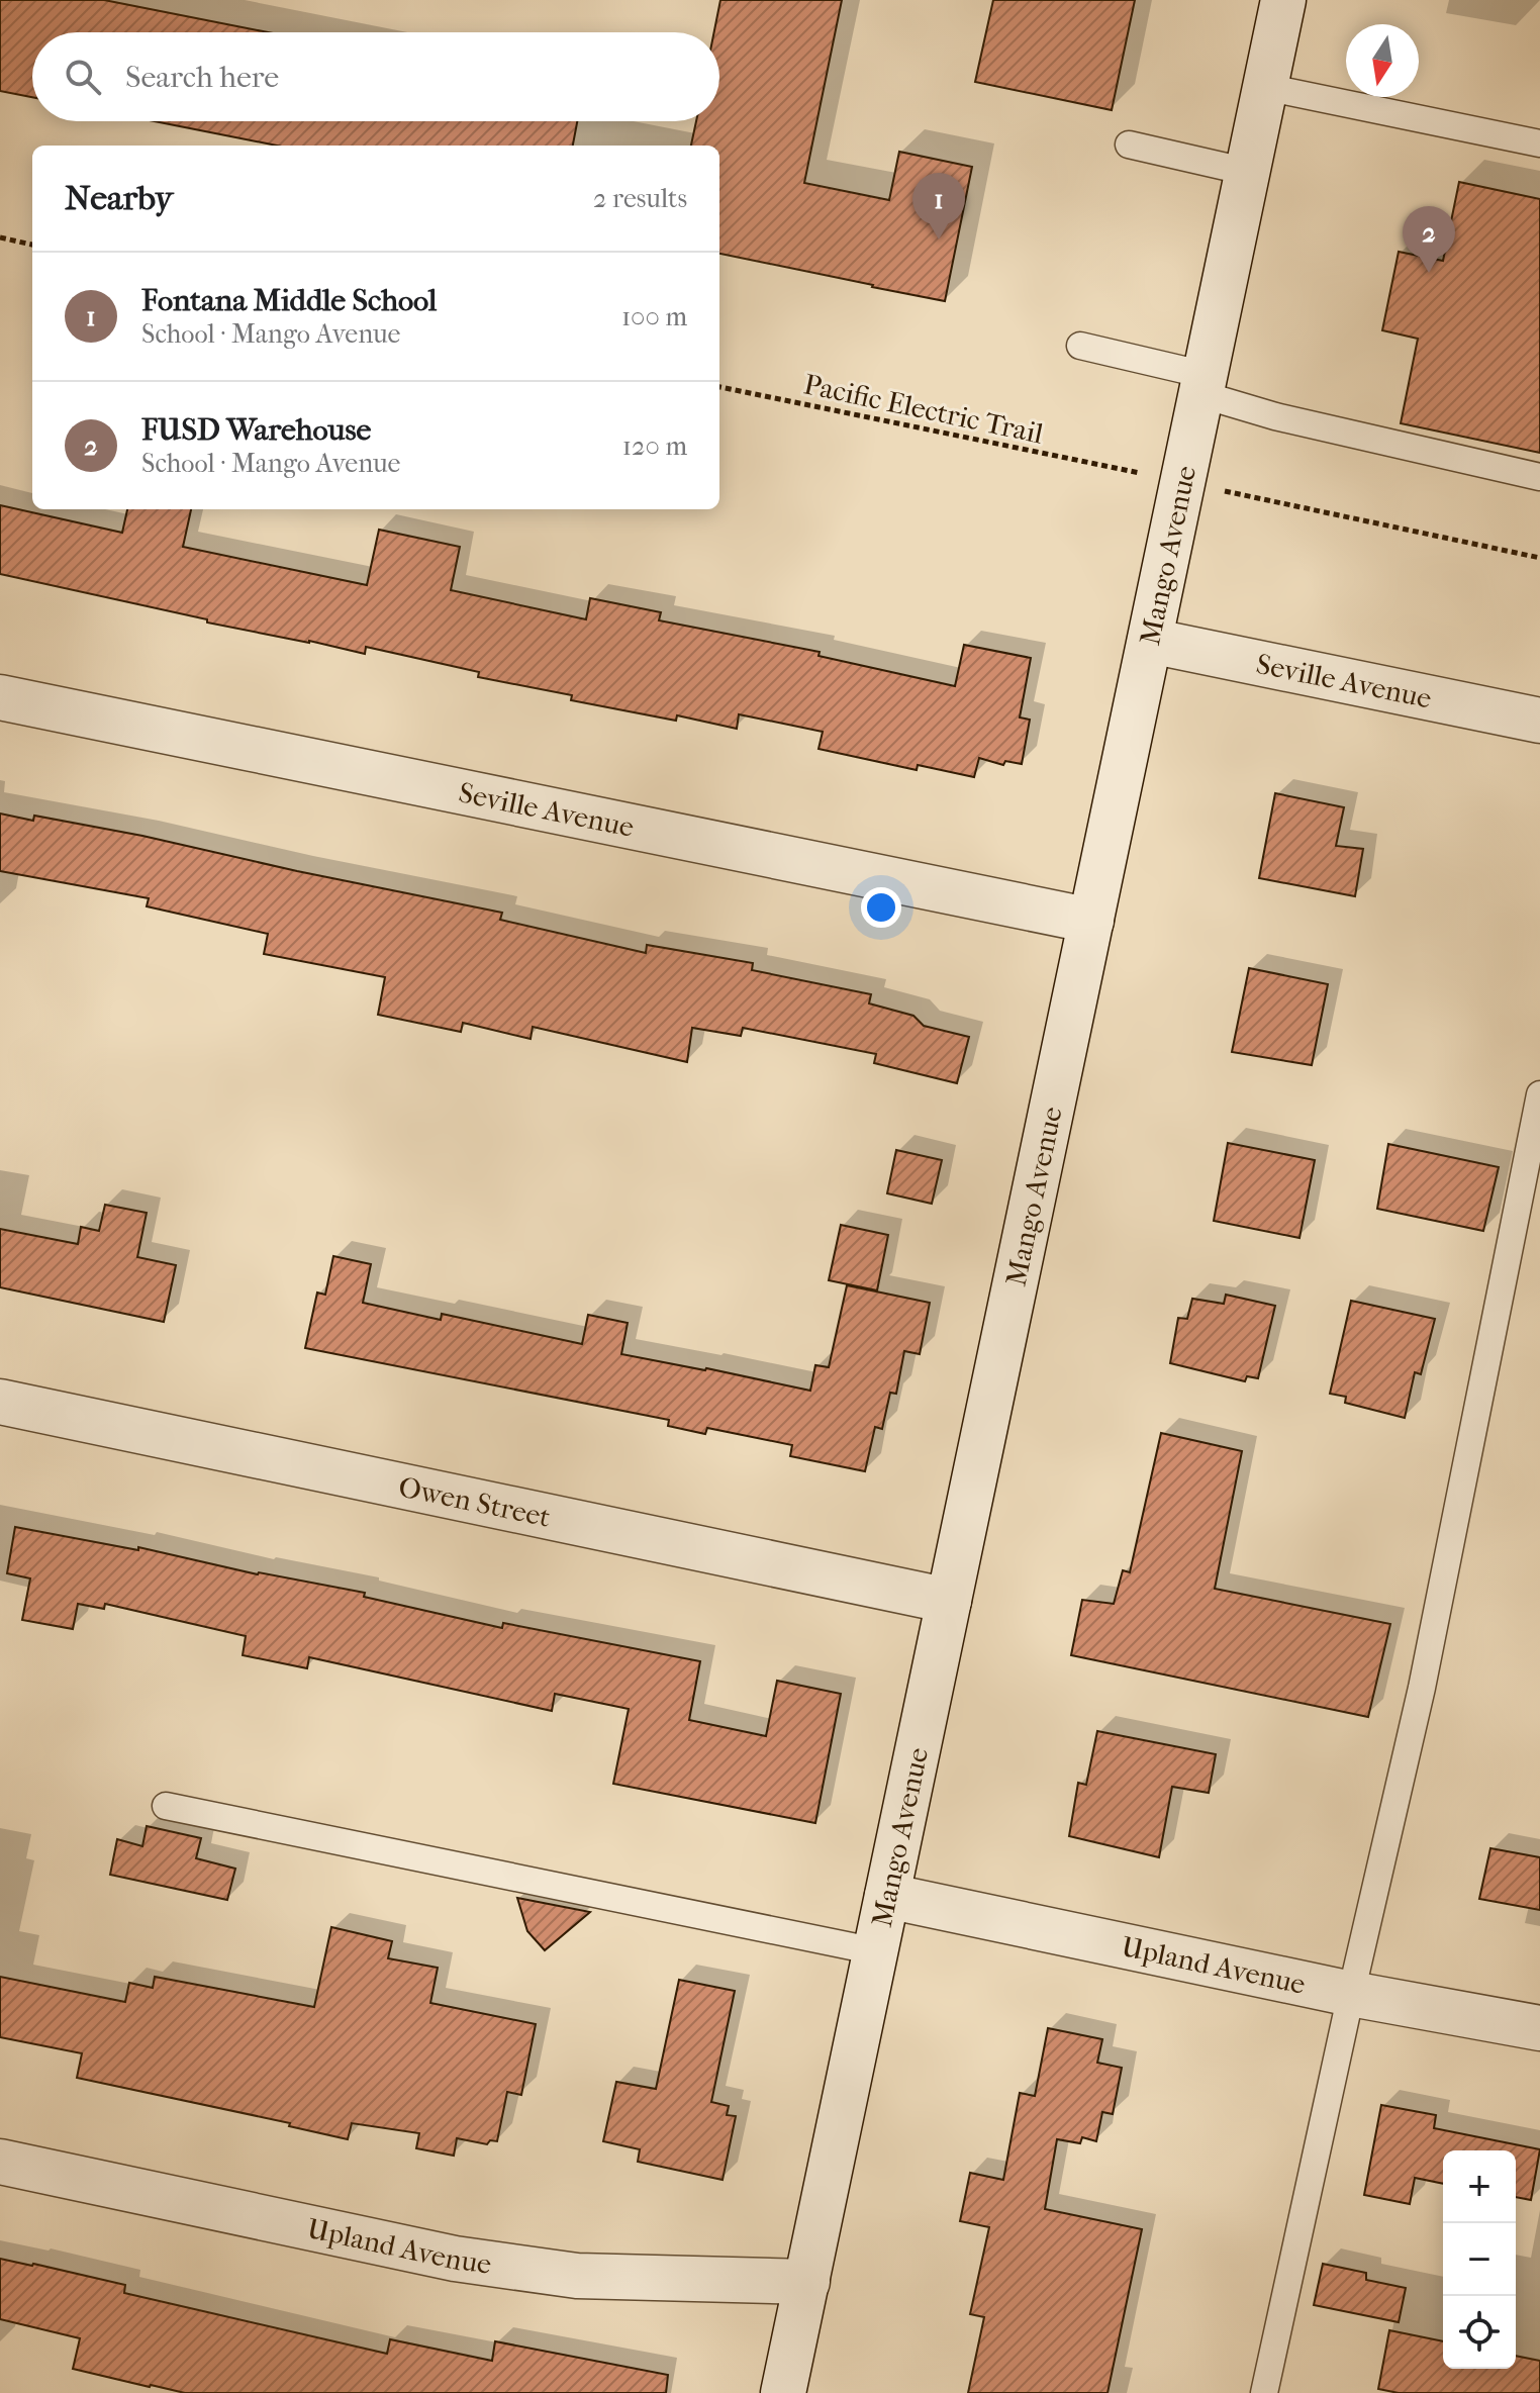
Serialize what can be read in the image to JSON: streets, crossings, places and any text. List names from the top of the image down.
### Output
{
  "streets": {
    "street": [
      "Mango Avenue",
      "Seville Avenue",
      "Owen Street",
      "Upland Avenue"
    ],
    "path": ["Pacific Electric Trail"]
  },
  "crossings": [
    ["Mango Avenue", "Seville Avenue"],
    ["Mango Avenue", "Owen Street"],
    ["Mango Avenue", "Upland Avenue"]
  ],
  "north": "bottom",
  "page": {
    "search": "Search here",
    "heading": ["Nearby", "2 results"],
    "pins": ["1", "2"],
    "list": [
      {
        "mark": "1",
        "name": "Fontana Middle School",
        "note": "School · Mango Avenue",
        "value": "100 m"
      },
      {
        "mark": "2",
        "name": "FUSD Warehouse",
        "note": "School · Mango Avenue",
        "value": "120 m"
      }
    ],
    "map_buttons": ["+", "−"]
  }
}
